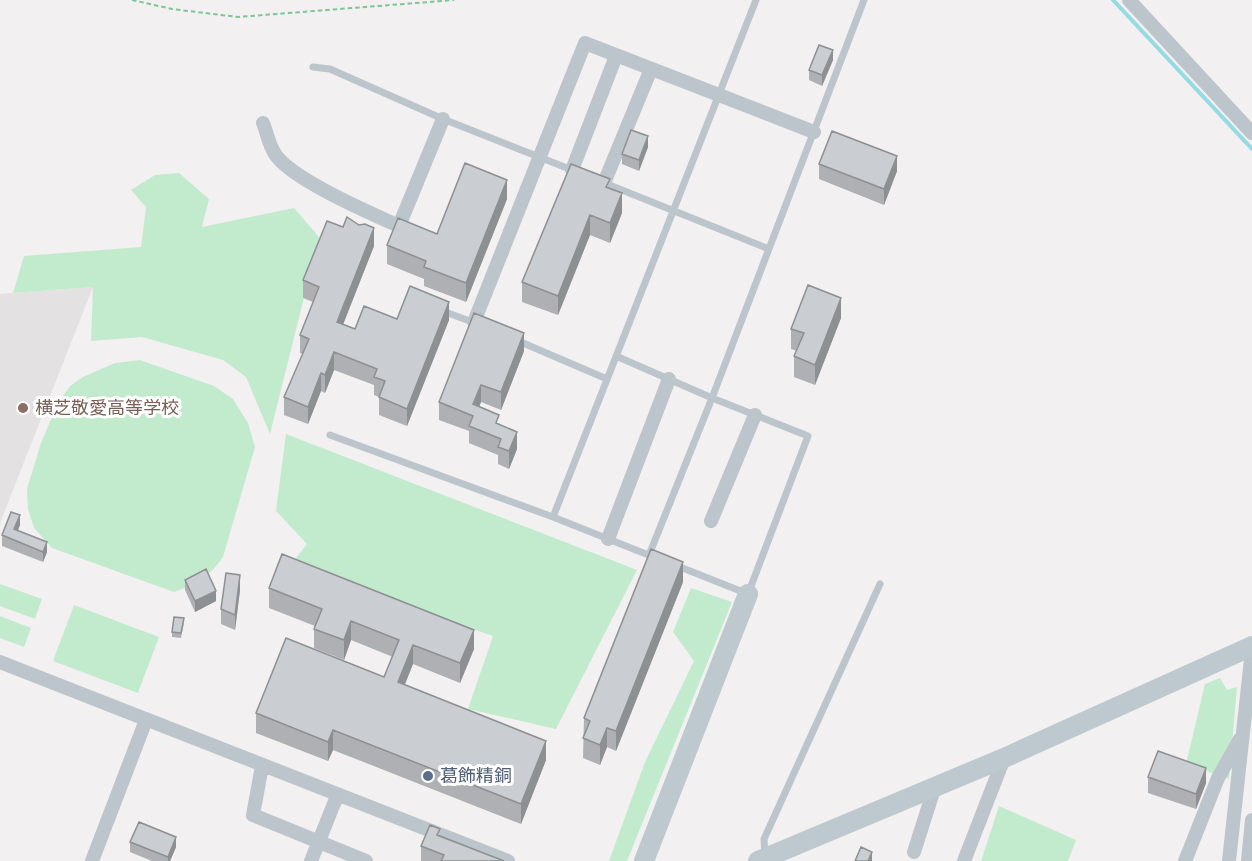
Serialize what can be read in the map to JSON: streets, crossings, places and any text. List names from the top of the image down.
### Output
{
  "places": ["横芝敬愛高等学校", "葛飾精銅"]
}
